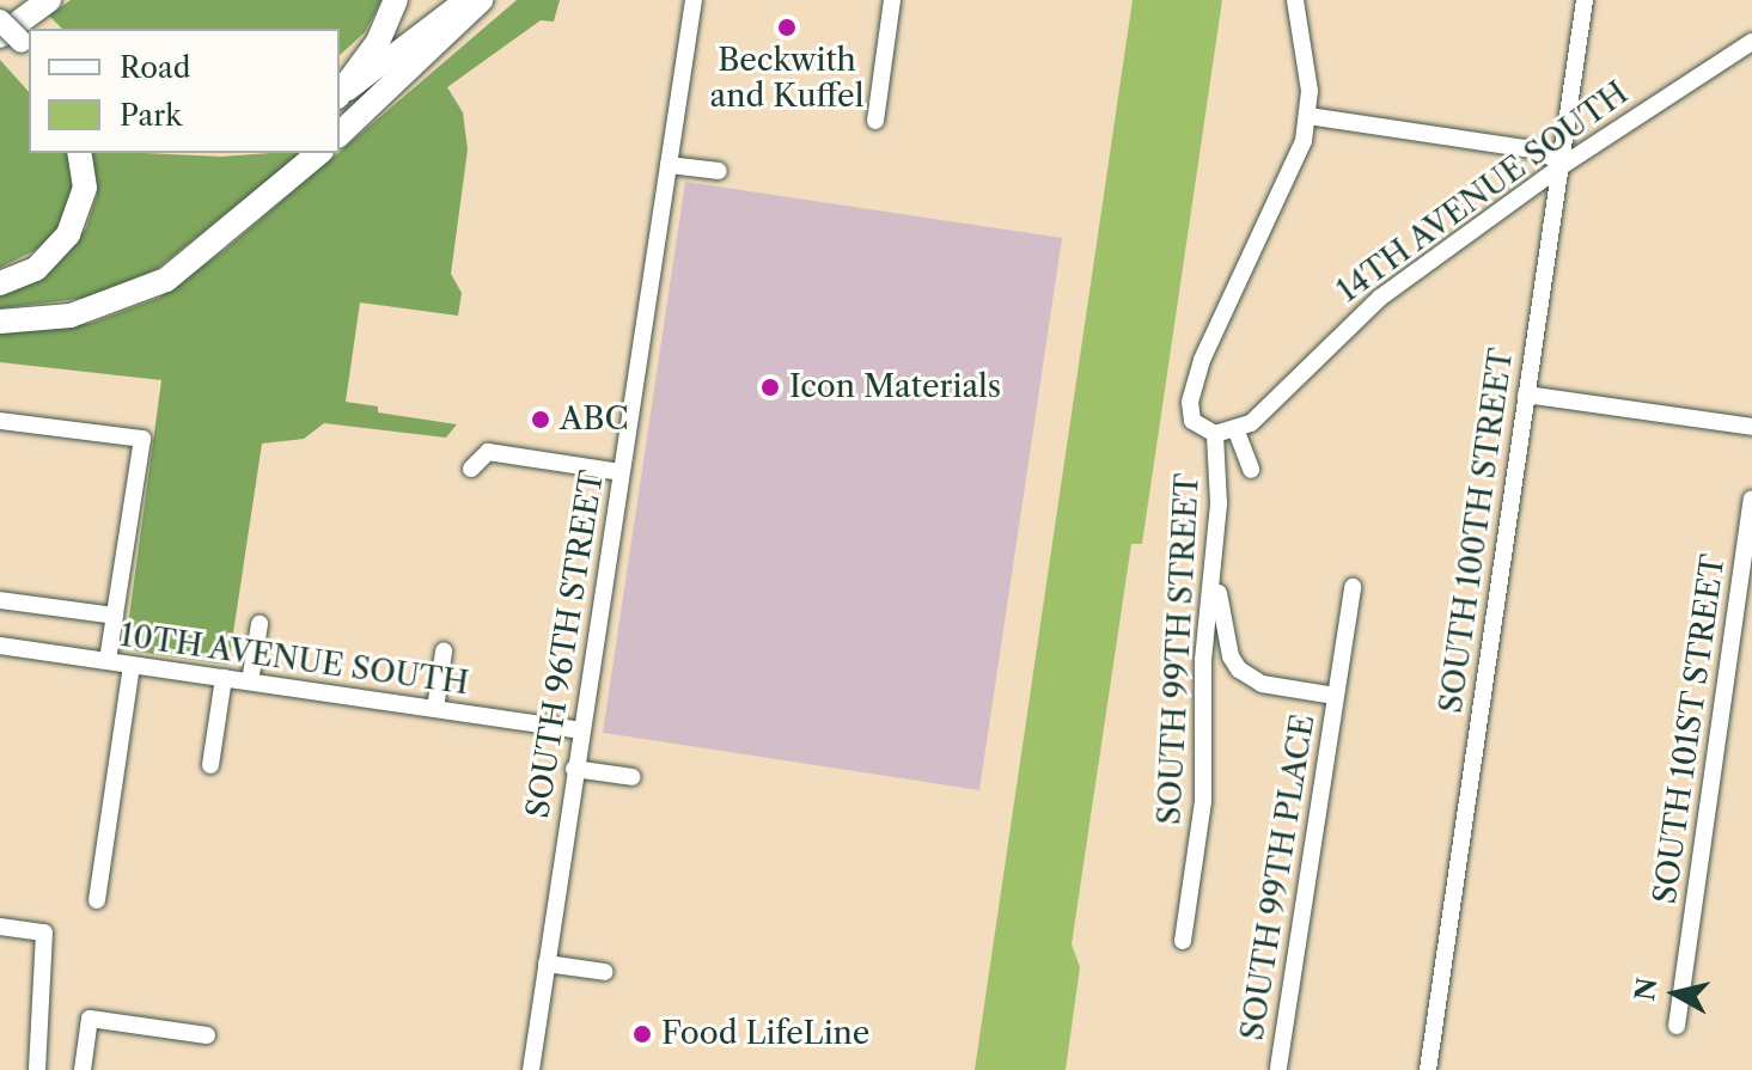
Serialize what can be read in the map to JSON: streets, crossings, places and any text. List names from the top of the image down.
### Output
{
  "streets": {
    "street": [
      "14TH AVENUE SOUTH",
      "SOUTH 100TH STREET",
      "SOUTH 96TH STREET",
      "SOUTH 99TH STREET",
      "10TH AVENUE SOUTH",
      "SOUTH 101ST STREET",
      "SOUTH 99TH PLACE"
    ]
  },
  "crossings": [
    ["14TH AVENUE SOUTH", "SOUTH 100TH STREET"],
    ["SOUTH 96TH STREET", "10TH AVENUE SOUTH"],
    ["SOUTH 99TH STREET", "SOUTH 99TH PLACE"]
  ],
  "places": [
    "Beckwith and Kuffel",
    "Icon Materials",
    "ABC",
    "Food LifeLine"
  ],
  "legend": ["Road", "Park"],
  "north": "left"
}
